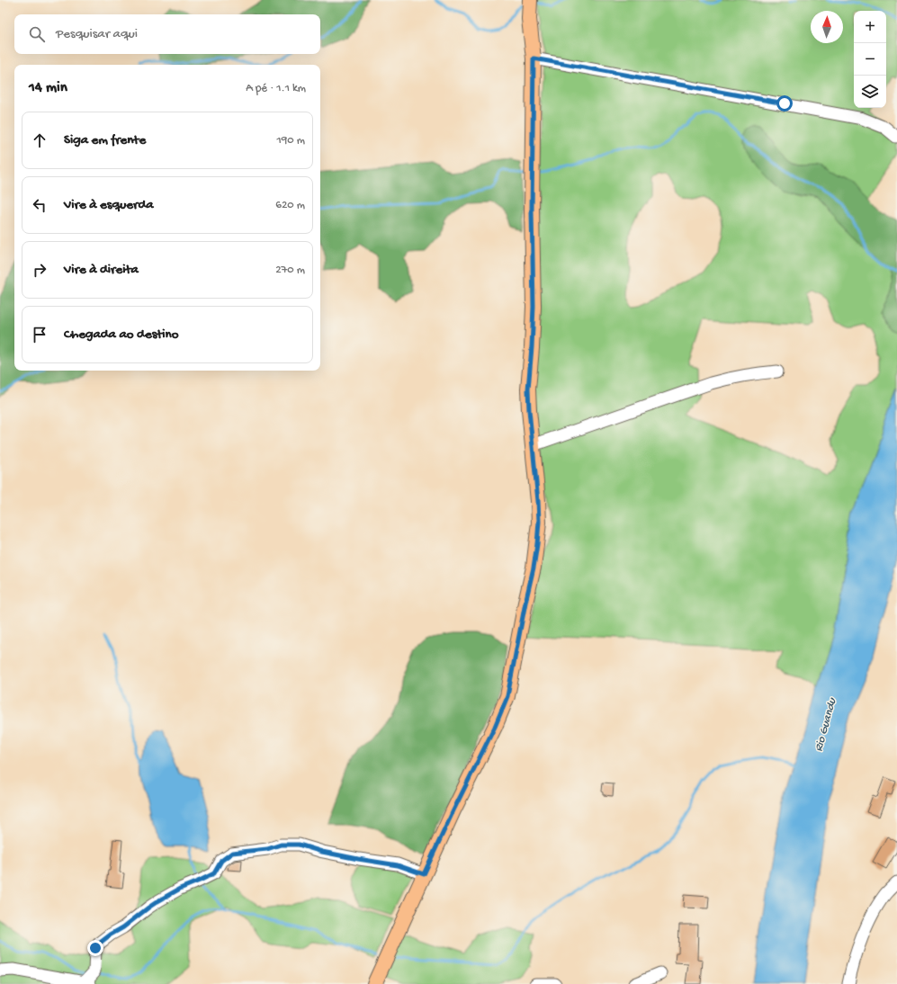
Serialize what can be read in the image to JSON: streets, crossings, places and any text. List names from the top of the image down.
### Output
{
  "water": ["Rio Guandu"],
  "north": "top",
  "page": {
    "map_buttons": ["+", "−"],
    "search": "Pesquisar aqui",
    "heading": ["14 min", "A pé · 1.1 km"],
    "list": [
      ["Siga em frente", "190 m"],
      ["Vire à esquerda", "620 m"],
      ["Vire à direita", "270 m"],
      "Chegada ao destino"
    ]
  }
}
